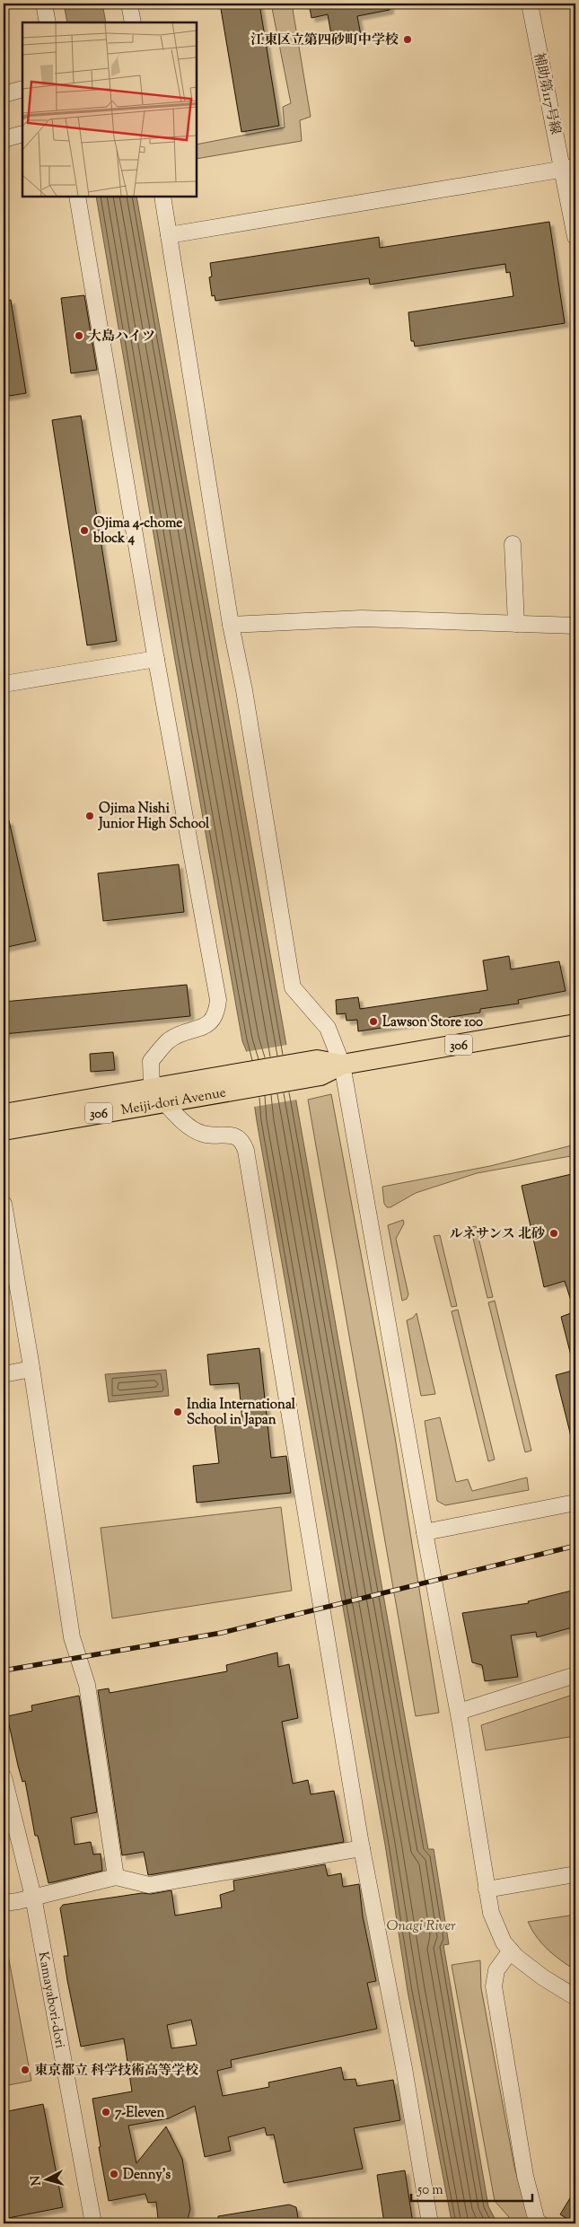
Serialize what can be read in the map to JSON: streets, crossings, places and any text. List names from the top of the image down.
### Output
{
  "streets": {
    "main road": ["306", "Meiji-dori Avenue"],
    "street": ["補助第117号線", "Kamayabori-dori"]
  },
  "water": ["Onagi River"],
  "places": [
    "江東区立第四砂町中学校",
    "大島ハイツ",
    "Ojima 4-chome block 4",
    "Ojima Nishi Junior High School",
    "Lawson Store 100",
    "ルネサンス 北砂",
    "India International School in Japan",
    "東京都立 科学技術高等学校",
    "7-Eleven",
    "Denny's"
  ],
  "scale_bar": "50 m",
  "north": "left"
}
